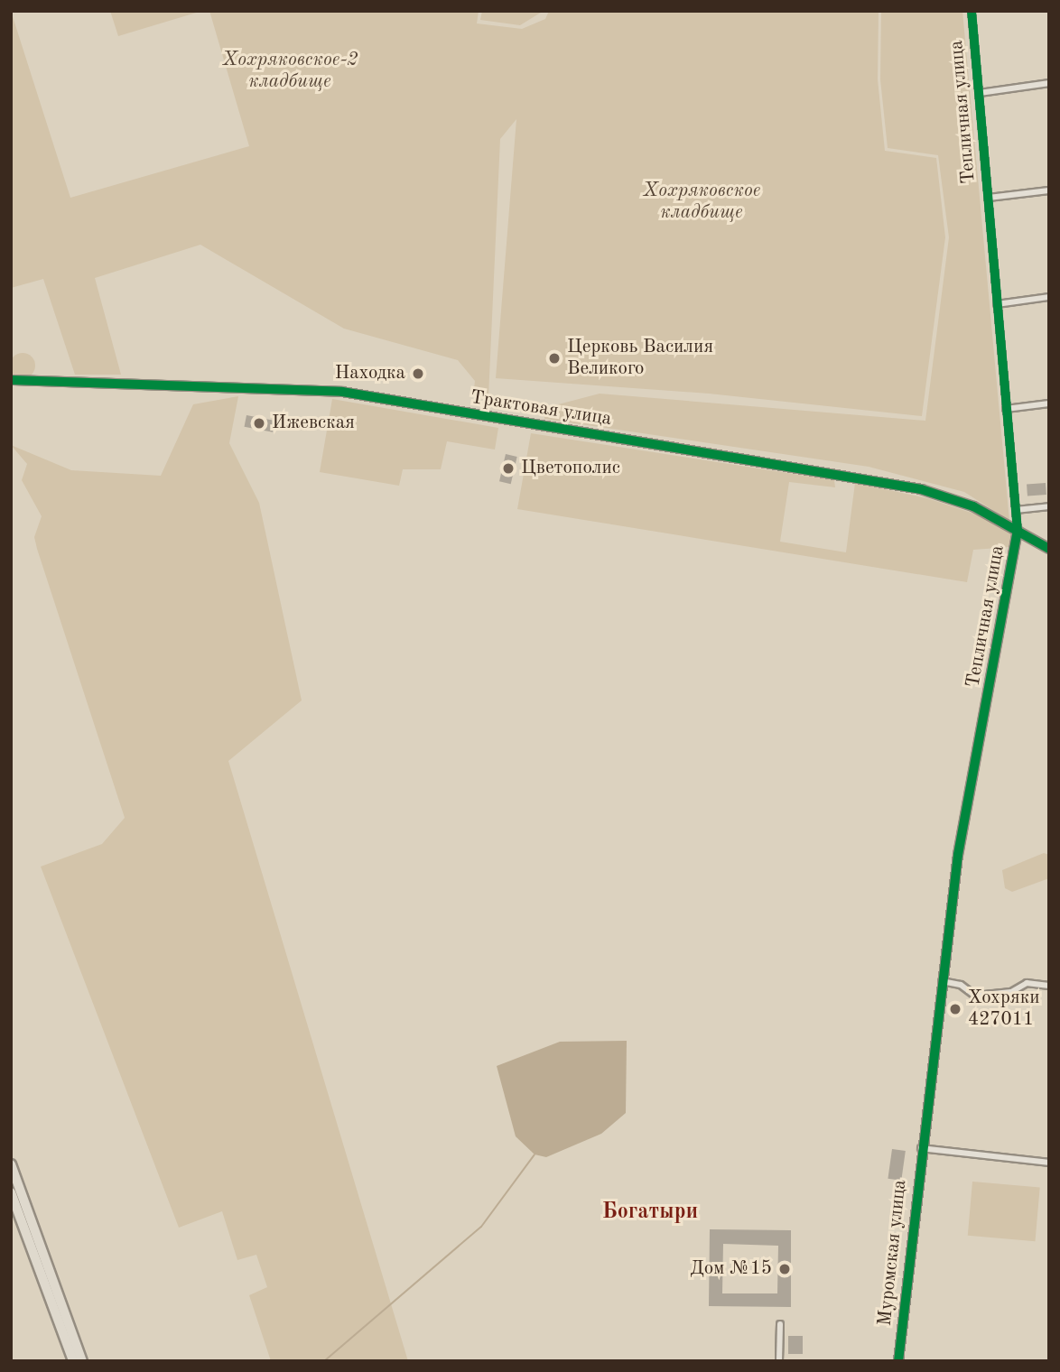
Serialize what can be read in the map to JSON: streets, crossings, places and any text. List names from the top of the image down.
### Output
{
  "streets": {
    "street": ["Тепличная улица", "Трактовая улица", "Муромская улица"]
  },
  "crossings": [
    ["Тепличная улица", "Трактовая улица"],
    ["Тепличная улица", "Муромская улица"]
  ],
  "districts": ["Богатыри"],
  "parks": ["Хохряковское-2 кладбище", "Хохряковское кладбище"],
  "places": [
    "Церковь Василия Великого",
    "Находка",
    "Ижевская",
    "Цветополис",
    "Хохряки 427011",
    "Дом №15"
  ]
}
